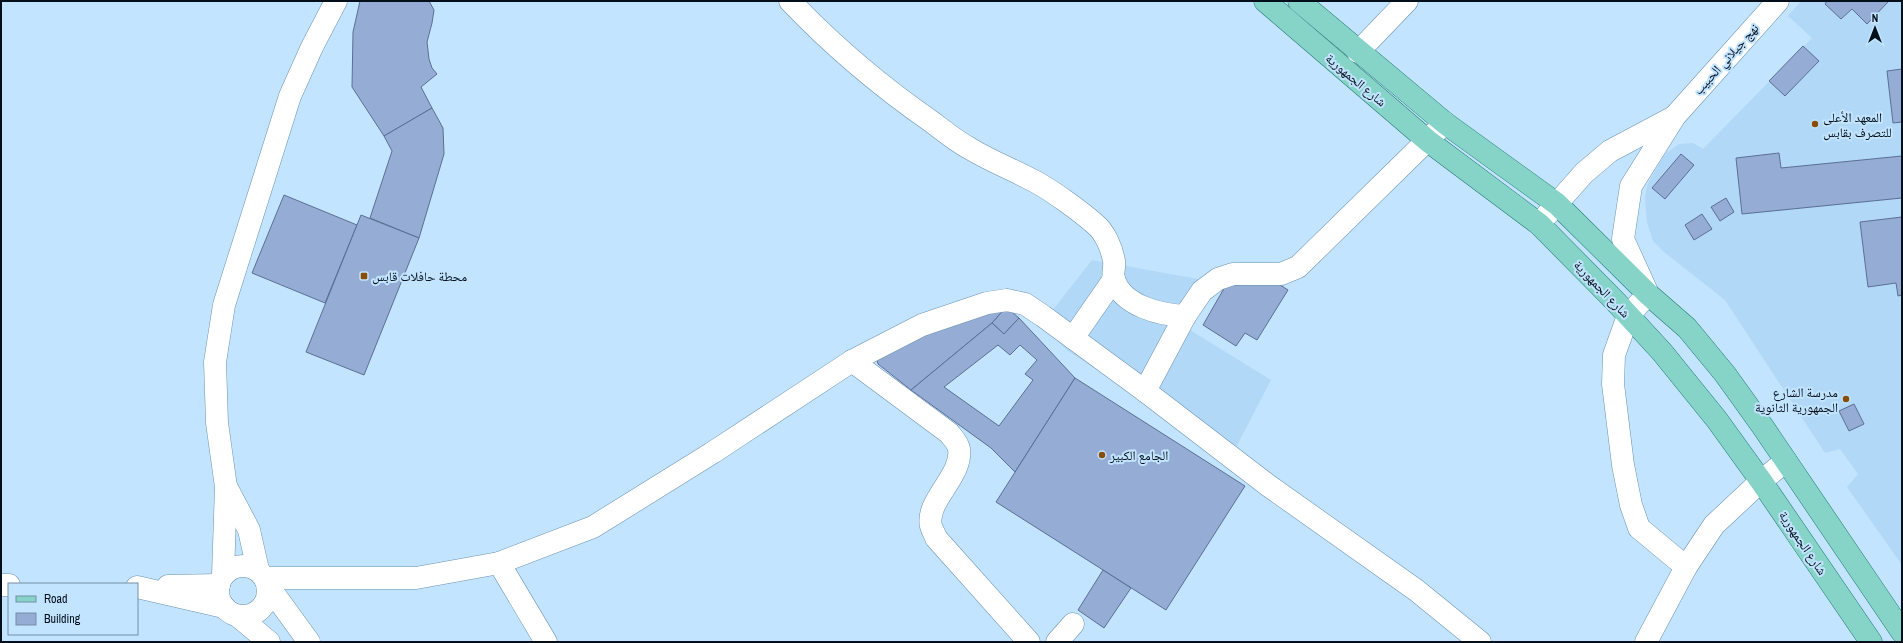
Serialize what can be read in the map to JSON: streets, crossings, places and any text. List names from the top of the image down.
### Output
{
  "streets": {
    "main road": ["شارع الجمهورية"],
    "street": ["نهج جيلاني الحبيب"]
  },
  "crossings": [
    ["نهج جيلاني الحبيب", "شارع الجمهورية"]
  ],
  "places": {
    "other": ["المعهد الأعلى للتصرف بقابس", "مدرسة الشارع الجمهورية الثانوية", "الجامع الكبير"],
    "transit": ["محطة حافلات قابس"]
  },
  "legend": ["Road", "Building"],
  "north": "top"
}
